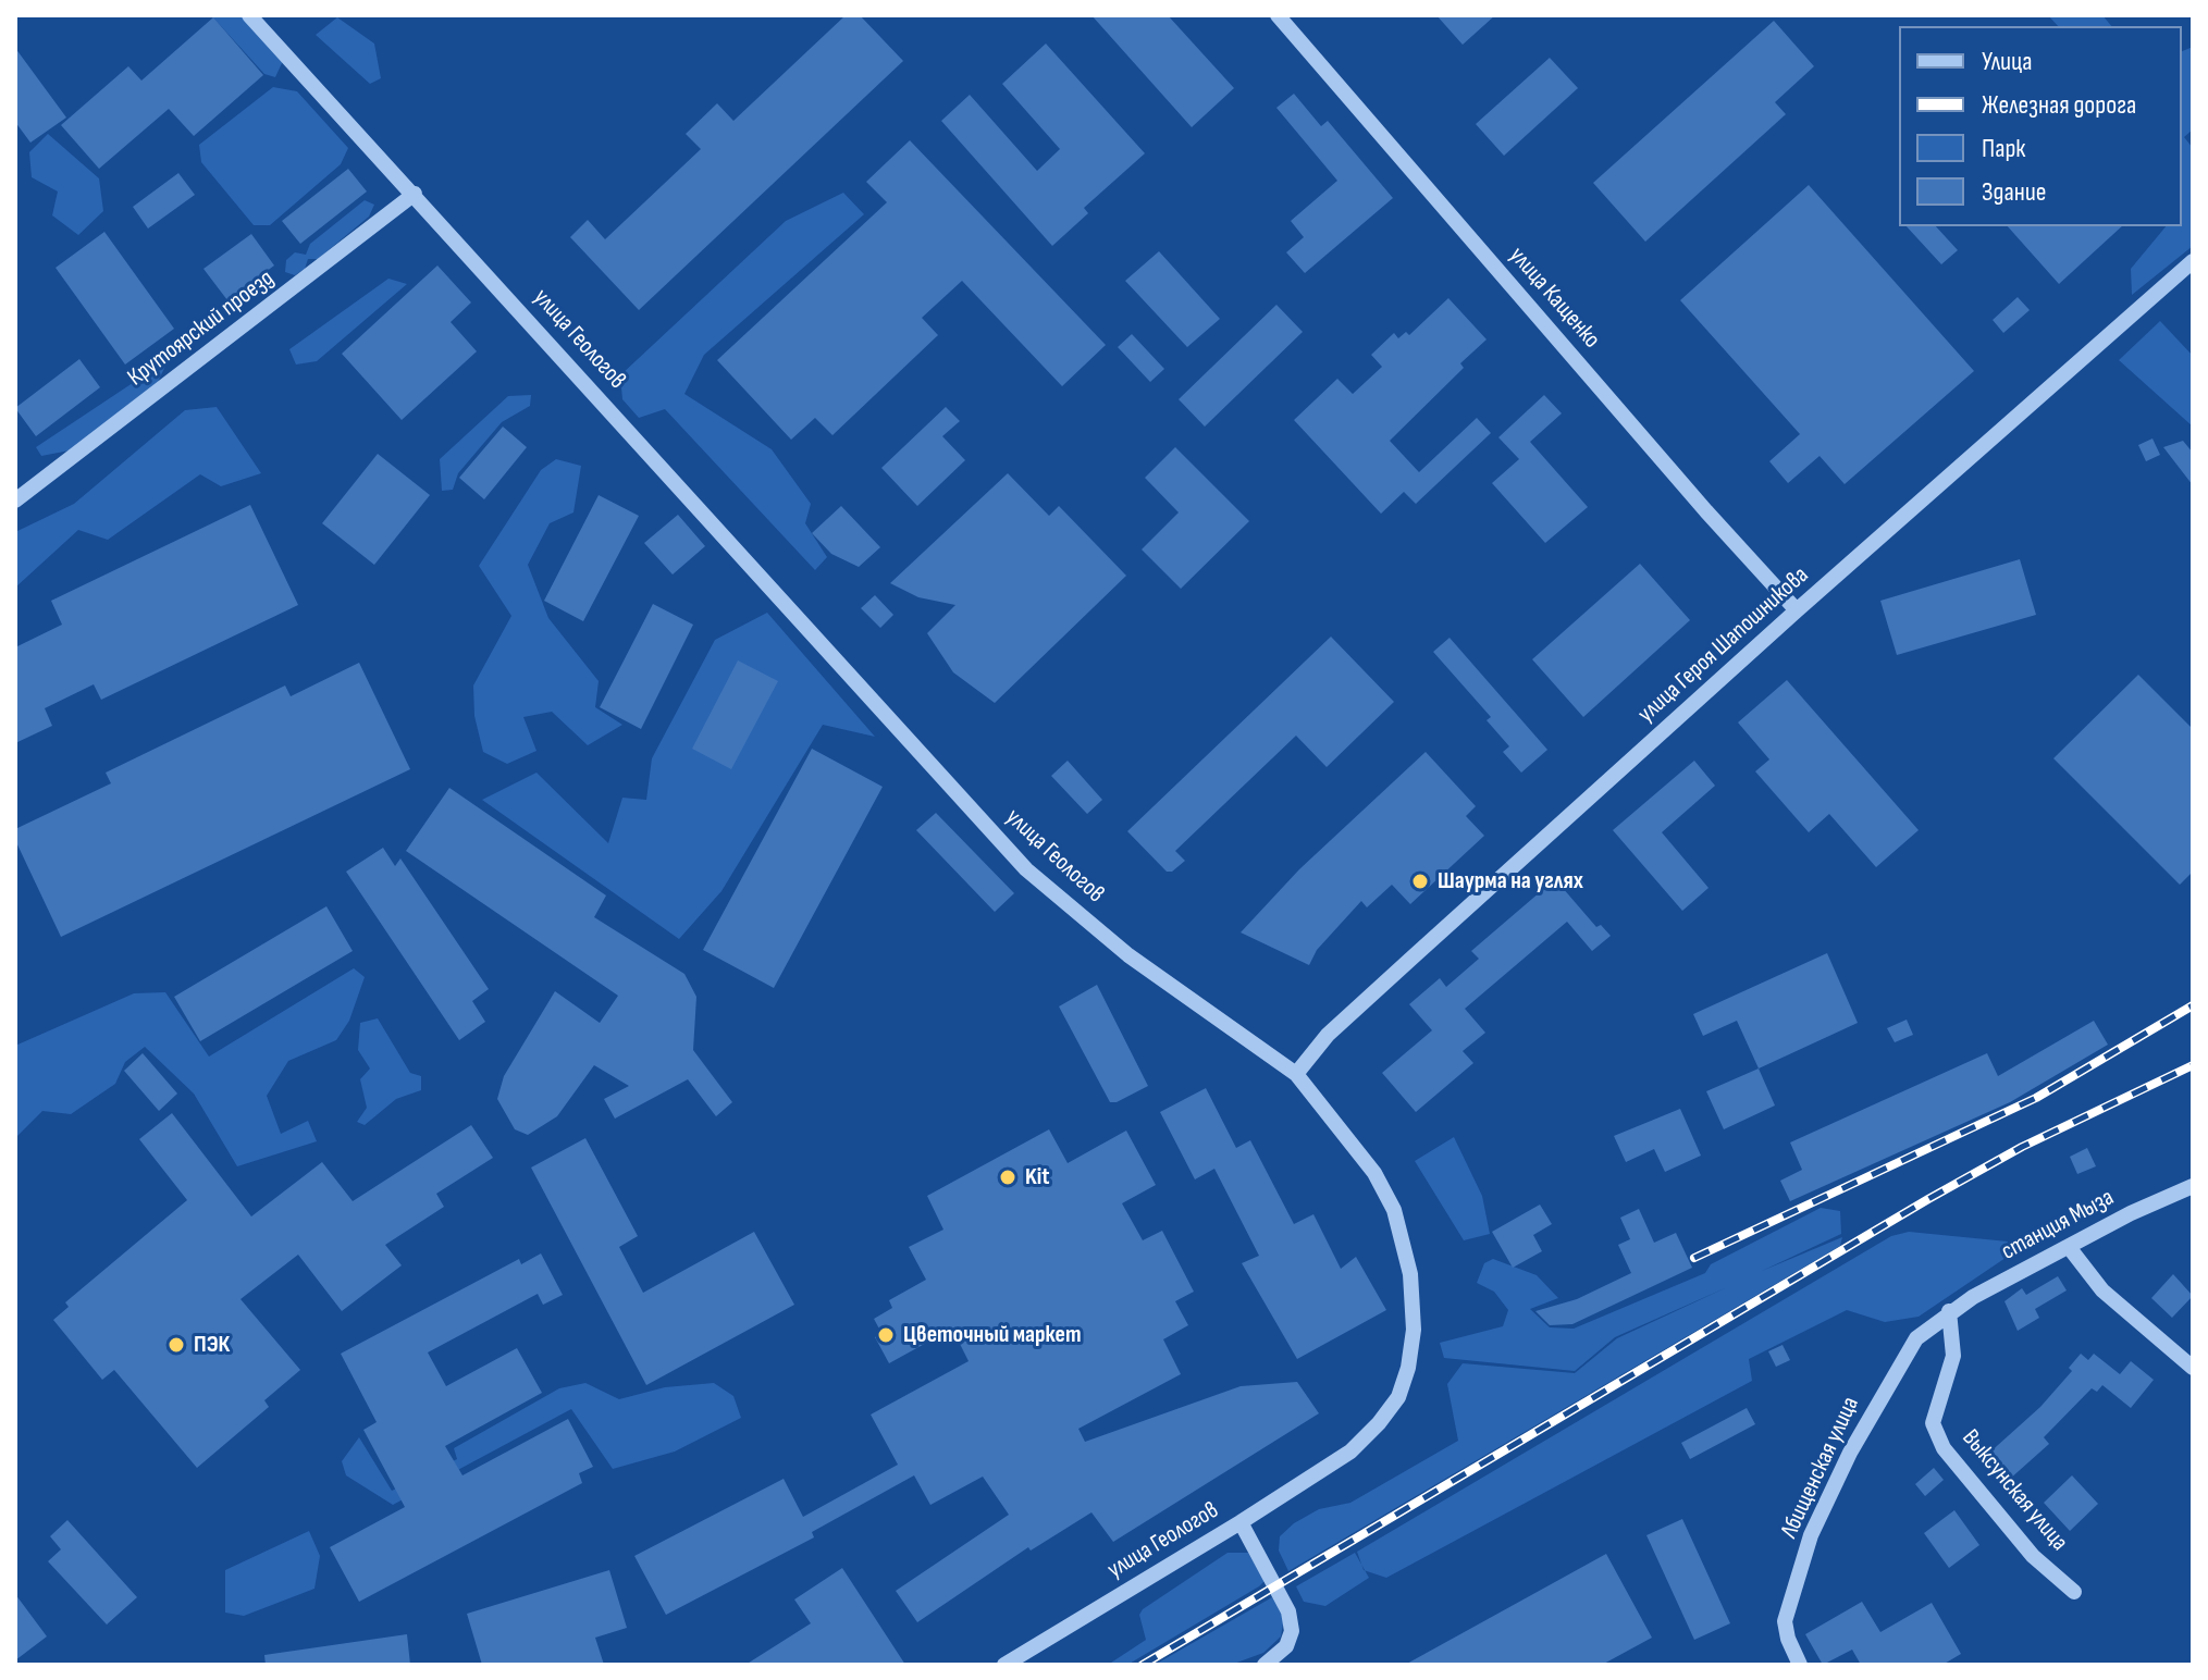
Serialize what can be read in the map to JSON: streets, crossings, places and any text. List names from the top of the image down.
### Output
{
  "streets": {
    "street": [
      "улица Кащенко",
      "Крутоярский проезд",
      "улица Геологов",
      "улица Героя Шапошникова",
      "станция Мыза",
      "Лбищенская улица",
      "Выксунская улица"
    ]
  },
  "crossings": [
    ["улица Кащенко", "улица Героя Шапошникова"],
    ["Крутоярский проезд", "улица Геологов"],
    ["улица Геологов", "улица Героя Шапошникова"],
    ["станция Мыза", "Лбищенская улица"],
    ["станция Мыза", "Выксунская улица"],
    ["Лбищенская улица", "Выксунская улица"]
  ],
  "places": [
    "Шаурма на углях",
    "Kit",
    "Цветочный маркет",
    "ПЭК"
  ],
  "legend": [
    "Улица",
    "Железная дорога",
    "Парк",
    "Здание"
  ]
}
